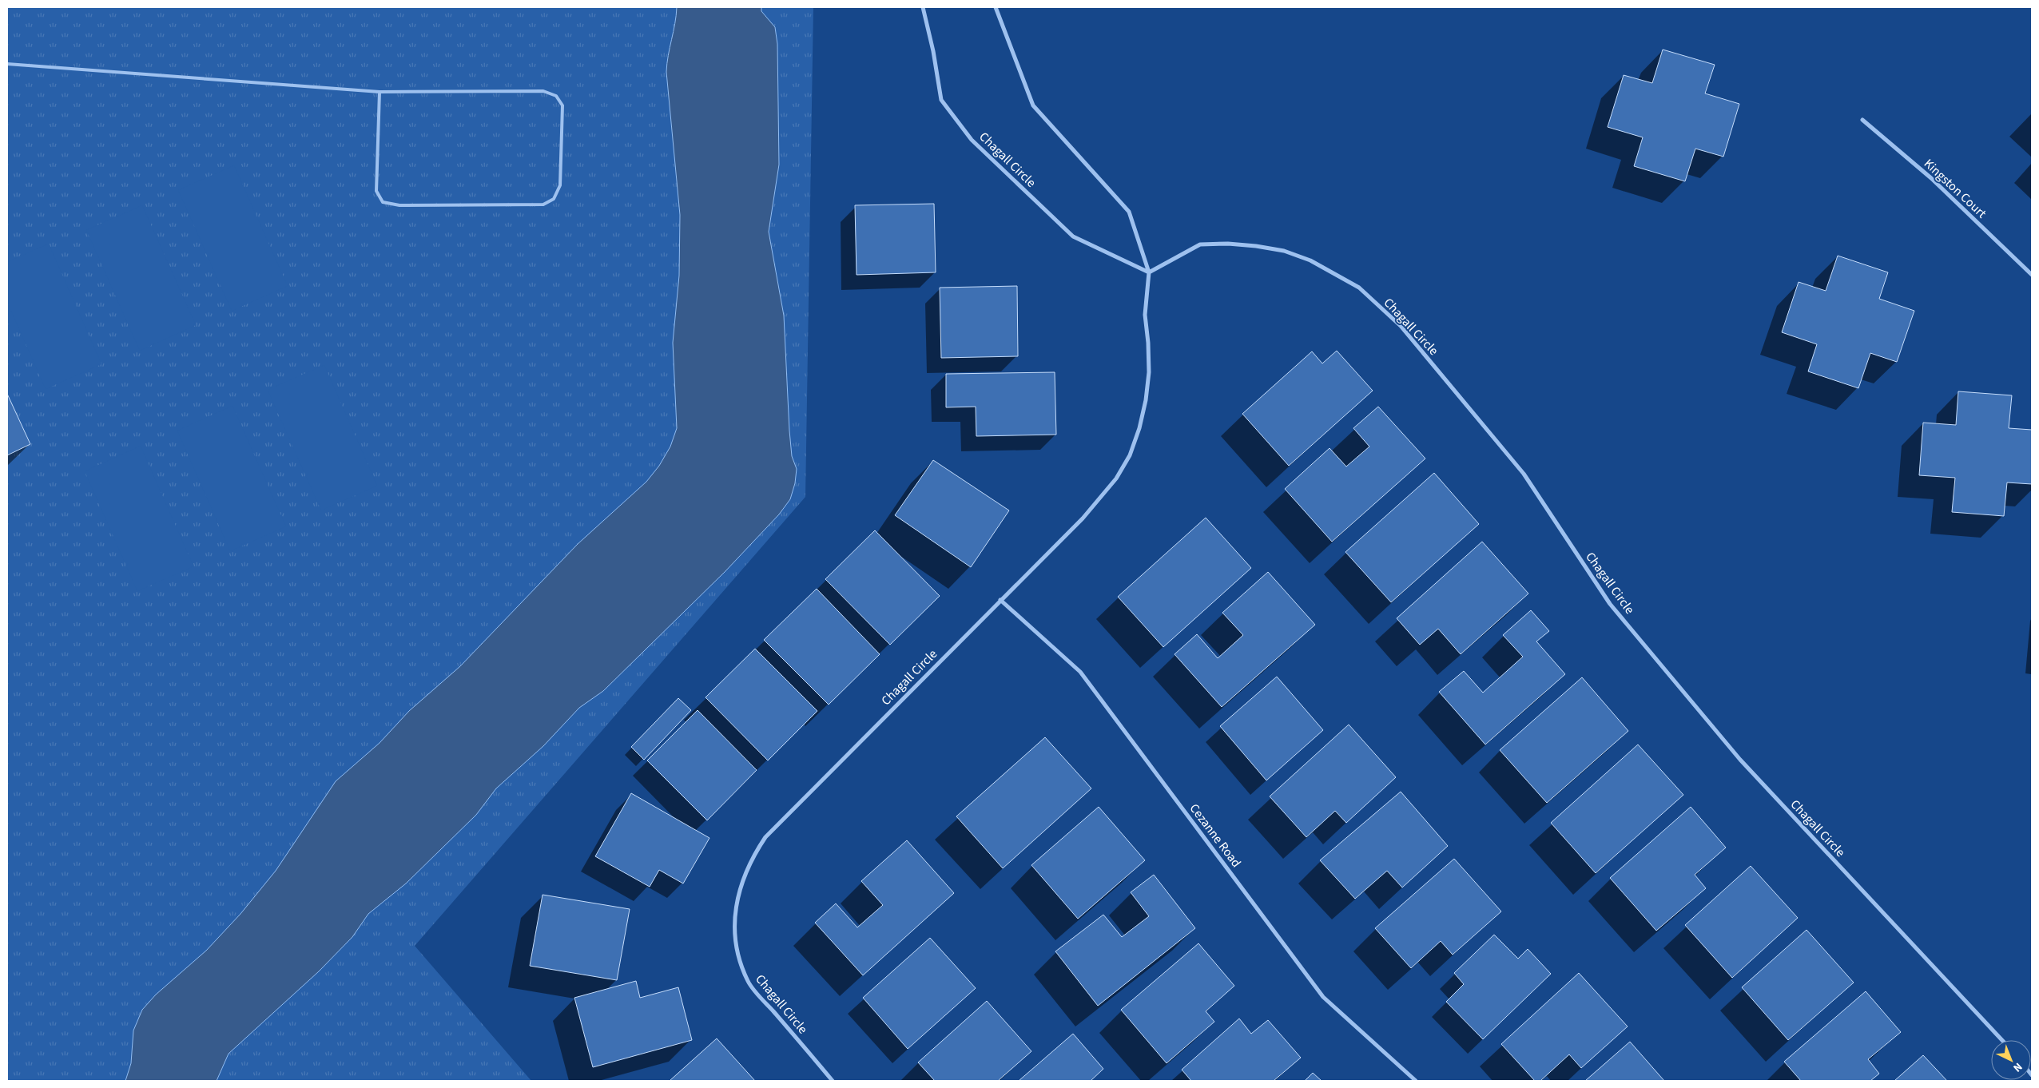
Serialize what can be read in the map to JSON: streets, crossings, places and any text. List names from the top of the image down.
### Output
{
  "streets": {
    "street": ["Chagall Circle", "Kingston Court", "Cezanne Road"]
  },
  "crossings": [
    ["Chagall Circle", "Cezanne Road"]
  ],
  "north": "bottom right"
}
